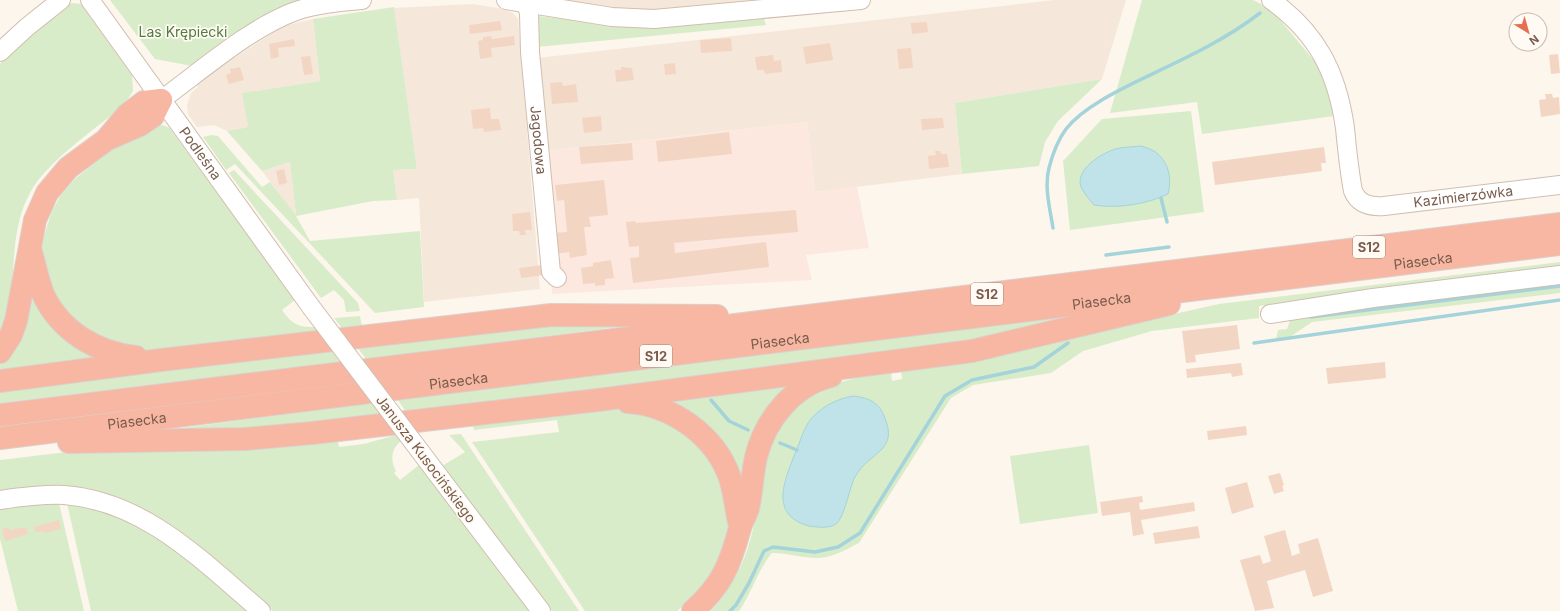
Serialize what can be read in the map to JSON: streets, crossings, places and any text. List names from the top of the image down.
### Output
{
  "streets": {
    "highway": ["S12", "Piasecka"],
    "street": [
      "Jagodowa",
      "Podleśna",
      "Kazimierzówka",
      "Janusza Kusocińskiego"
    ]
  },
  "crossings": [
    ["Podleśna", "Janusza Kusocińskiego"]
  ],
  "parks": ["Las Krępiecki"],
  "north": "bottom right"
}
